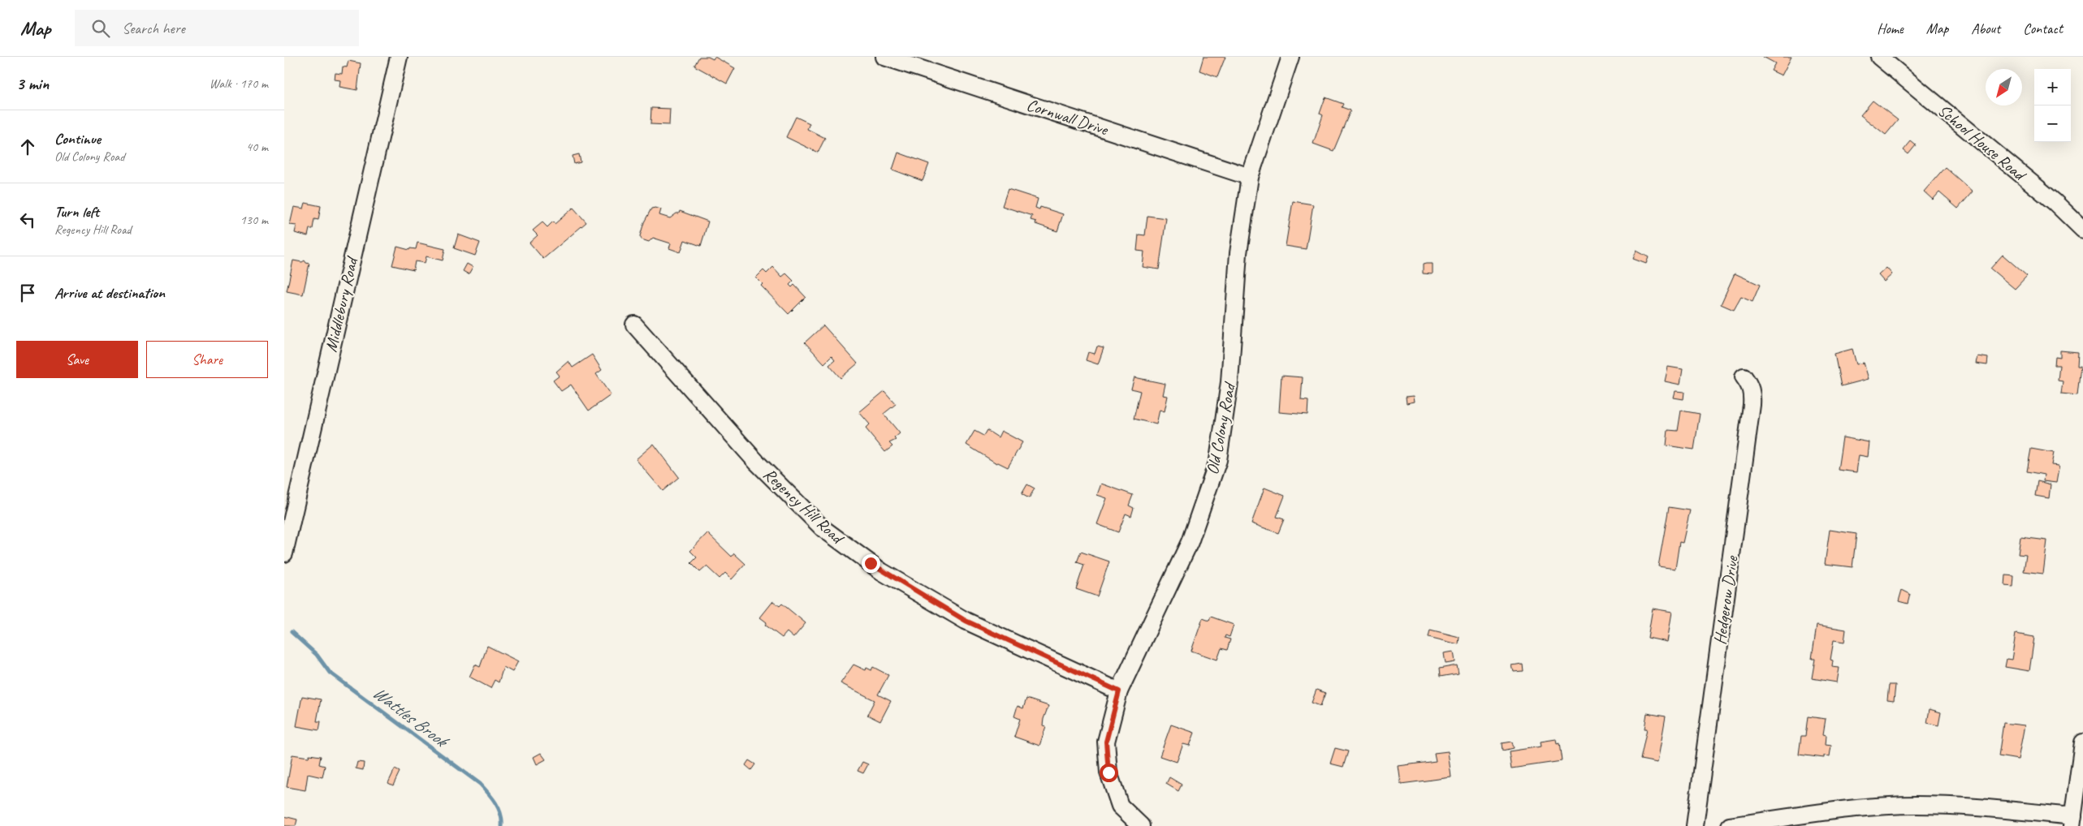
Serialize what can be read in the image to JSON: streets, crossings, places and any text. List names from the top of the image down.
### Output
{
  "streets": {
    "street": [
      "Cornwall Drive",
      "School House Road",
      "Middlebury Road",
      "Old Colony Road",
      "Regency Hill Road",
      "Hedgerow Drive"
    ]
  },
  "crossings": [
    ["Cornwall Drive", "Old Colony Road"],
    ["Old Colony Road", "Regency Hill Road"]
  ],
  "water": ["Wattles Brook"],
  "north": "bottom left",
  "page": {
    "header": "Map",
    "search": "Search here",
    "nav": [
      "Home",
      "Map",
      "About",
      "Contact"
    ],
    "heading": ["3 min", "Walk · 170 m"],
    "map_buttons": ["+", "−"],
    "list": [
      ["Continue", "Old Colony Road", "40 m"],
      ["Turn left", "Regency Hill Road", "130 m"],
      "Arrive at destination"
    ],
    "buttons": ["Save", "Share"]
  }
}
